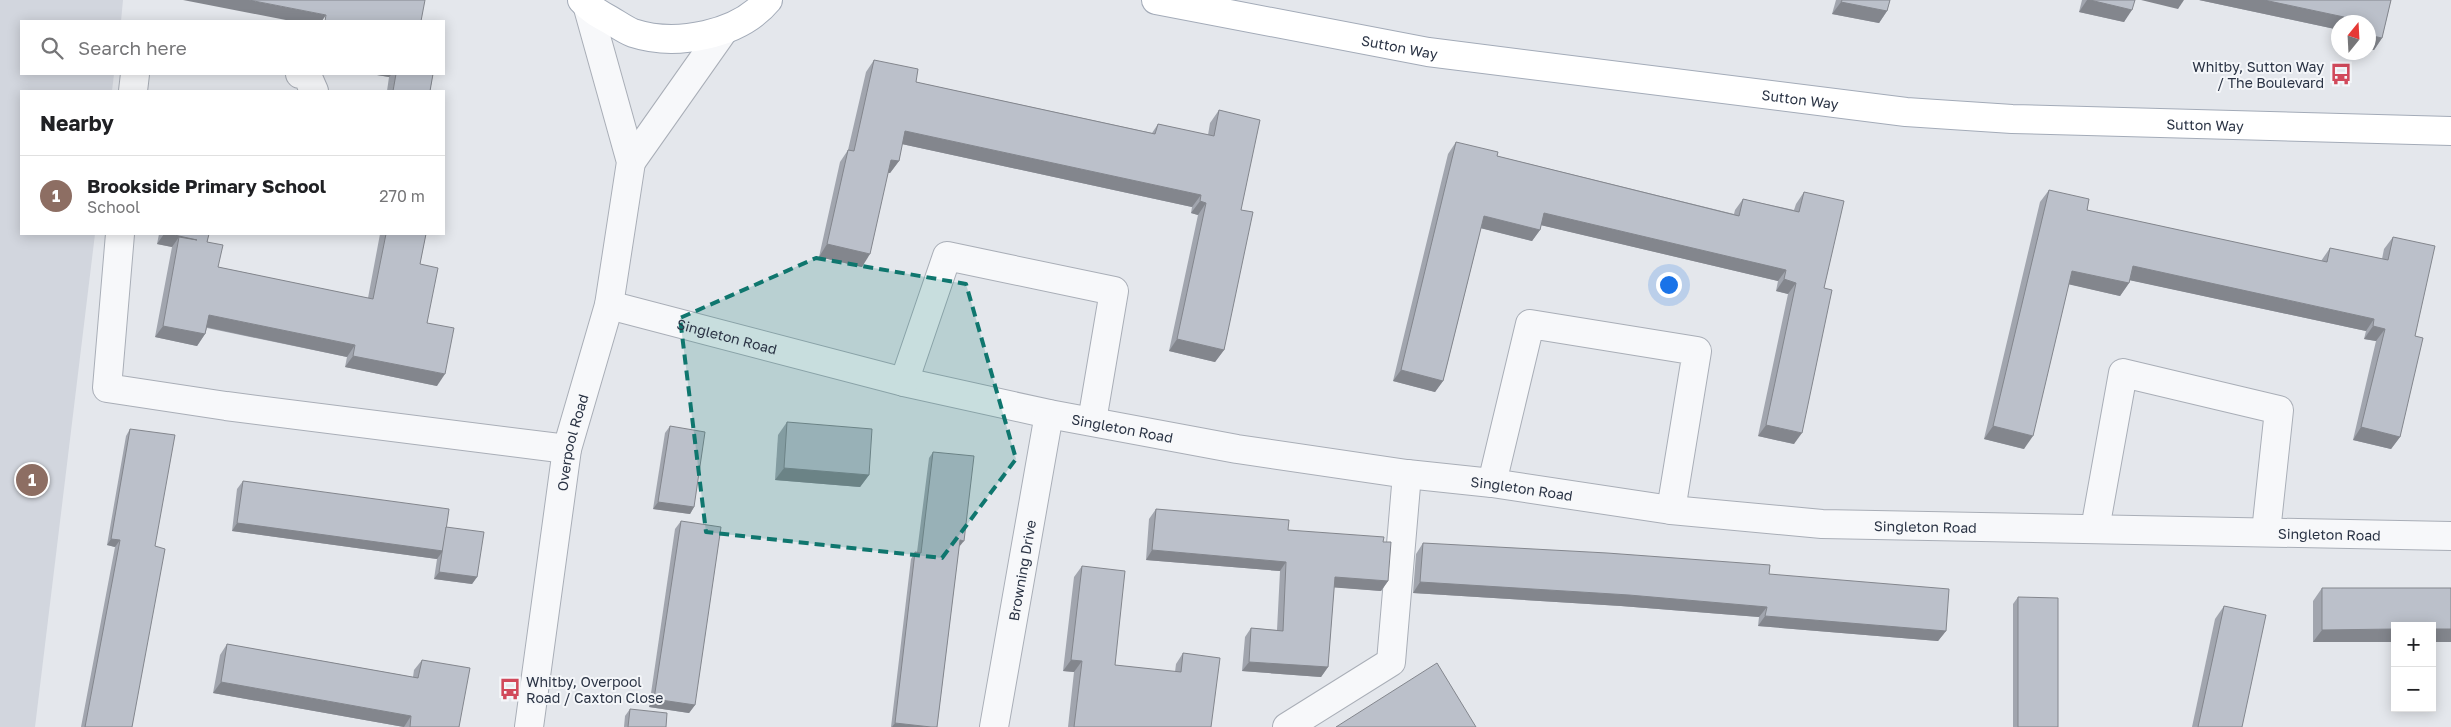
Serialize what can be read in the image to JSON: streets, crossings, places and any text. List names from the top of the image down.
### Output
{
  "streets": {
    "main road": ["Sutton Way"],
    "street": ["Singleton Road", "Overpool Road", "Browning Drive"]
  },
  "crossings": [
    ["Singleton Road", "Overpool Road"],
    ["Singleton Road", "Browning Drive"]
  ],
  "places": {
    "bus stop": ["Whitby, Sutton Way / The Boulevard", "Whitby, Overpool Road / Caxton Close"]
  },
  "north": "top",
  "page": {
    "search": "Search here",
    "heading": "Nearby",
    "list": [
      {
        "mark": "1",
        "name": "Brookside Primary School",
        "note": "School",
        "value": "270 m"
      }
    ],
    "pins": "1",
    "map_buttons": ["+", "−"]
  }
}
